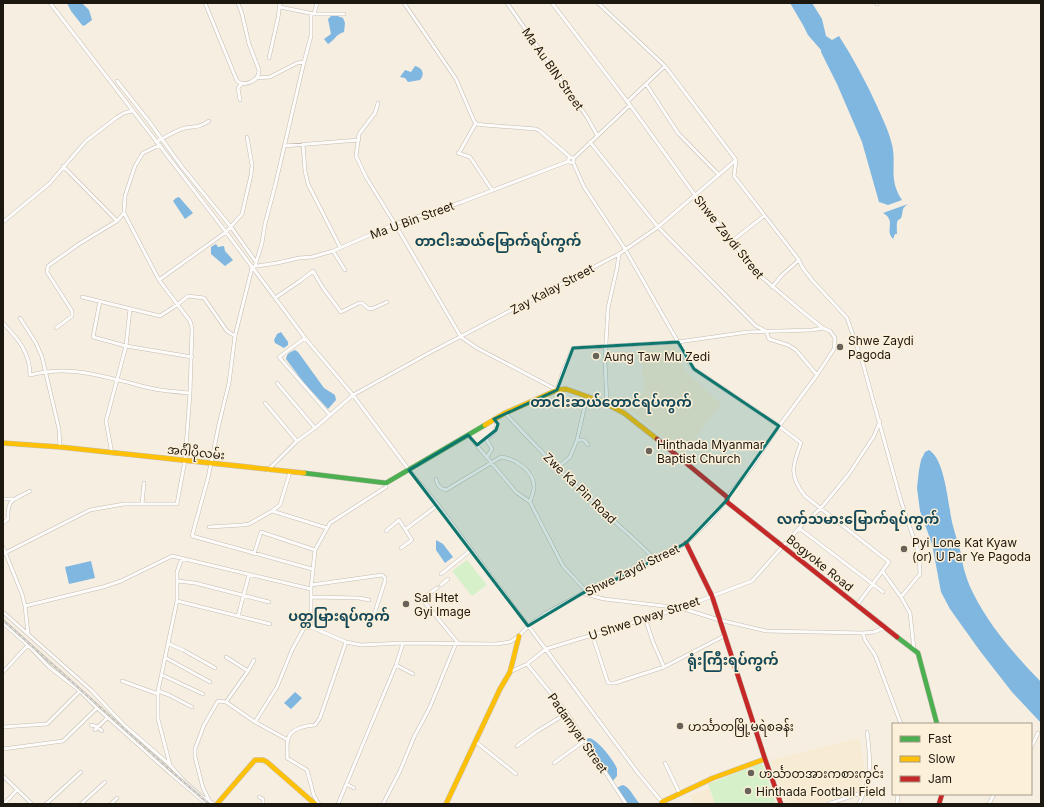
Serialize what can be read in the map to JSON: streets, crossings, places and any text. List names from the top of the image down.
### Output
{
  "streets": {
    "main road": ["အင်္ဂါပိုလမ်း", "Bogyoke Road"],
    "street": [
      "Ma Au BIN Street",
      "Ma U Bin Street",
      "Shwe Zaydi Street",
      "Zay Kalay Street",
      "Zwe Ka Pin Road",
      "U Shwe Dway Street",
      "Padamyar Street"
    ]
  },
  "crossings": [
    ["Ma Au BIN Street", "Ma U Bin Street"],
    ["Ma U Bin Street", "Shwe Zaydi Street"],
    ["Shwe Zaydi Street", "Zay Kalay Street"],
    ["Shwe Zaydi Street", "Zwe Ka Pin Road"],
    ["Shwe Zaydi Street", "Bogyoke Road"],
    ["Zay Kalay Street", "အင်္ဂါပိုလမ်း"],
    ["Bogyoke Road", "U Shwe Dway Street"],
    ["U Shwe Dway Street", "Padamyar Street"]
  ],
  "districts": [
    "တာငါးဆယ်မြောက်ရပ်ကွက်",
    "တာငါးဆယ်တောင်ရပ်ကွက်",
    "လက်သမားမြောက်ရပ်ကွက်",
    "ပတ္တမြားရပ်ကွက်",
    "ရုံးကြီးရပ်ကွက်"
  ],
  "places": [
    "Shwe Zaydi Pagoda",
    "Aung Taw Mu Zedi",
    "Hinthada Myanmar Baptist Church",
    "Pyi Lone Kat Kyaw (or) U Par Ye Pagoda",
    "Sal Htet Gyi Image",
    "ဟင်္သာတမြို့မရဲစခန်း",
    "ဟင်္သာတအားကစားကွင်း",
    "Hinthada Football Field"
  ],
  "legend": ["Fast", "Slow", "Jam"]
}
